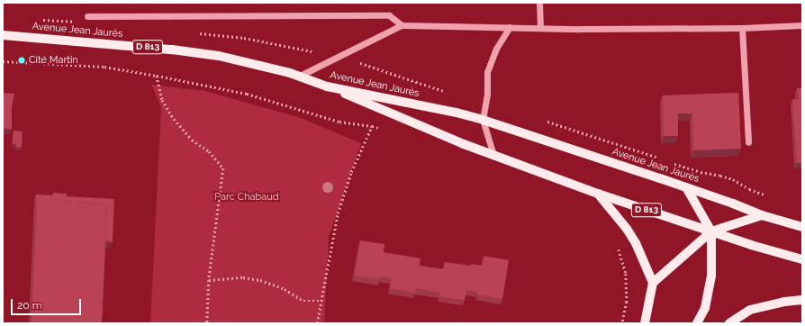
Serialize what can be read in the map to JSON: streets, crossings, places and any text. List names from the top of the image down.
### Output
{
  "streets": {
    "main road": ["Avenue Jean Jaurès", "D 813"]
  },
  "crossings": [
    ["Avenue Jean Jaurès", "D 813"]
  ],
  "parks": ["Parc Chabaud"],
  "places": ["Cité Martin"],
  "scale_bar": "20 m"
}
